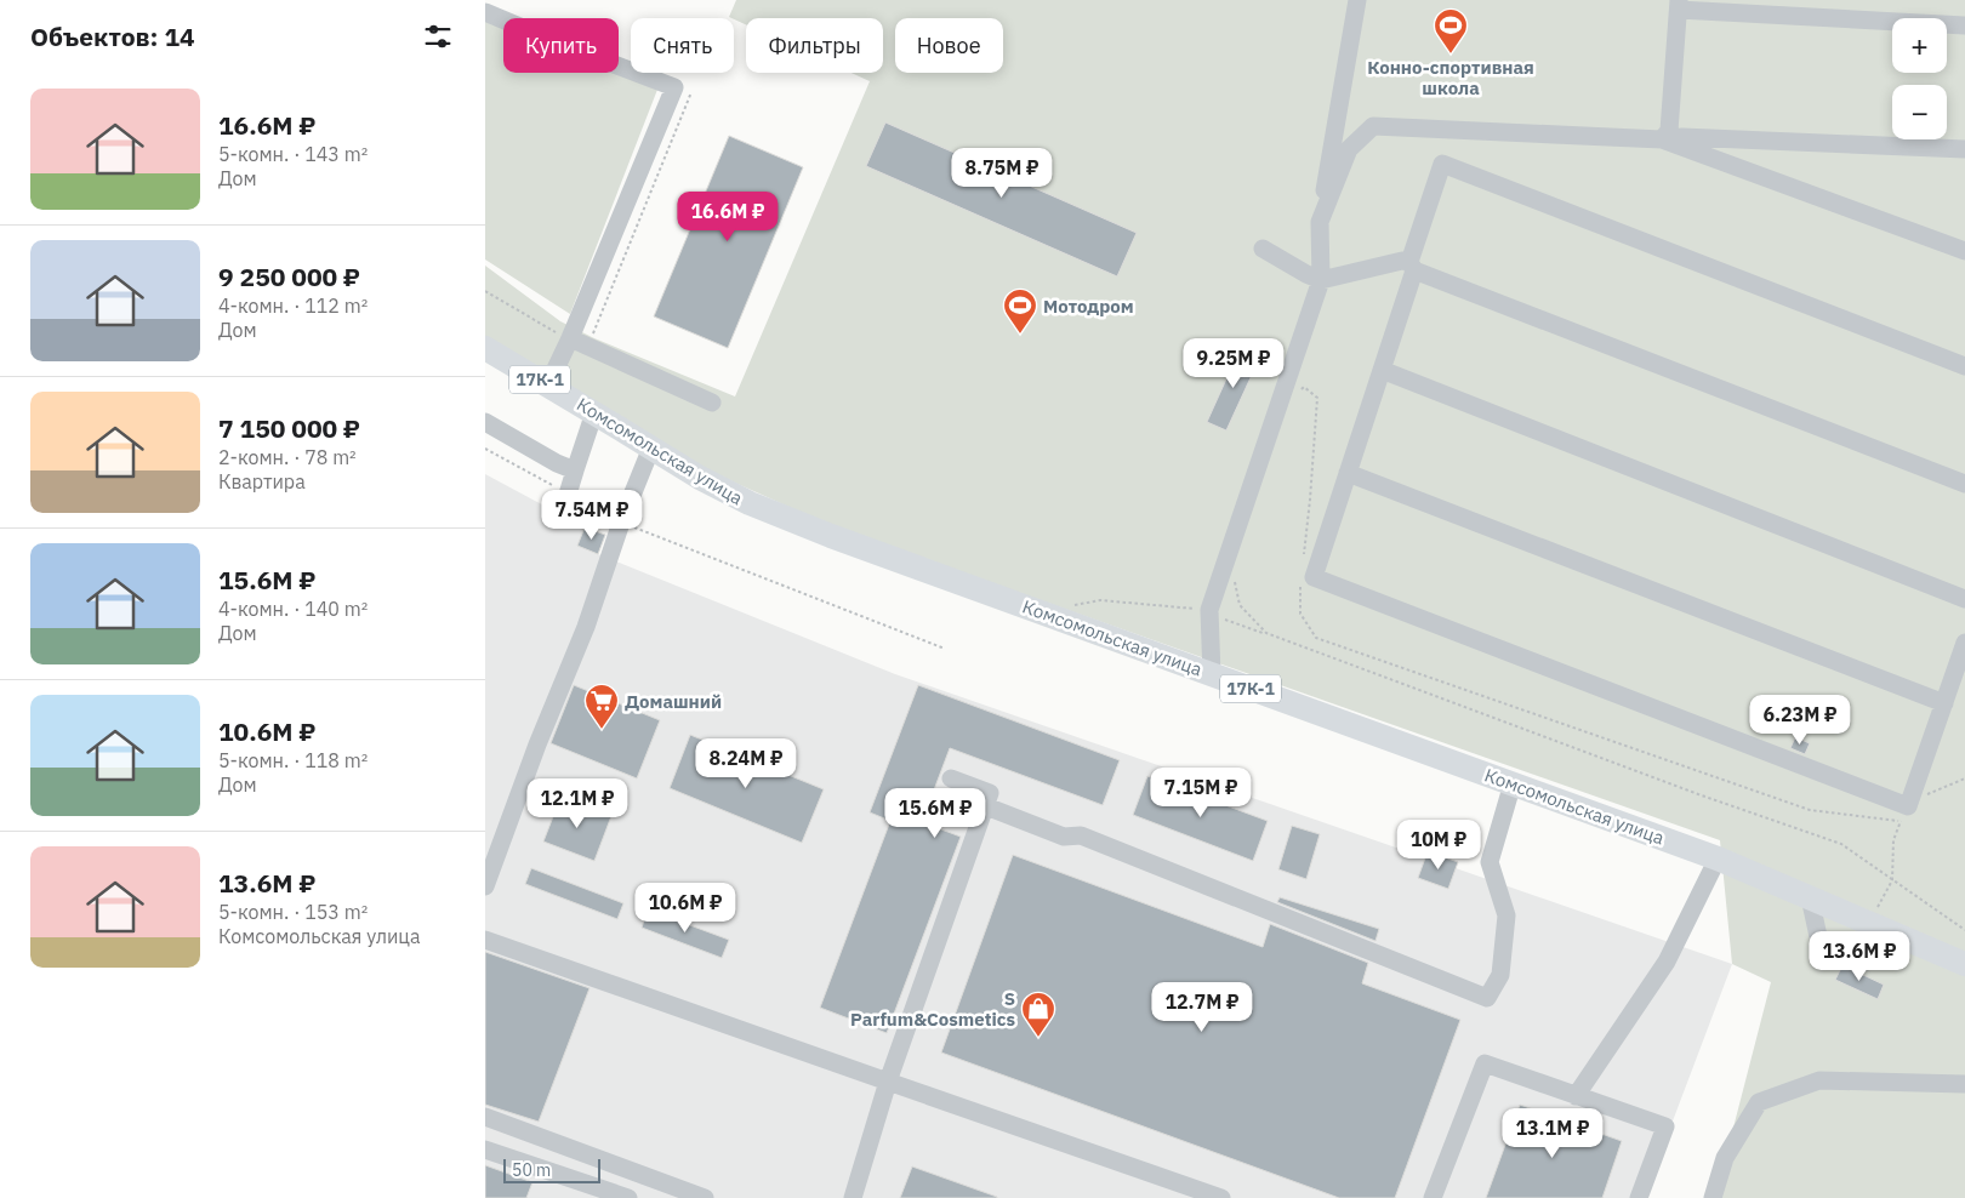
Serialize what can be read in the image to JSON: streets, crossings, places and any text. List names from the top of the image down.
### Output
{
  "streets": {
    "main road": ["17К-1", "Комсомольская улица"]
  },
  "places": {
    "sports": ["Конно-спортивная школа", "Мотодром"],
    "supermarket": ["Домашний"],
    "shop": ["S Parfum&Cosmetics"]
  },
  "scale_bar": "50 m",
  "page": {
    "heading": "Объектов: 14",
    "map_buttons": ["+", "−"],
    "chip": [
      "Купить",
      "Снять",
      "Фильтры",
      "Новое"
    ],
    "list": [
      {
        "name": "16.6M ₽",
        "note": "5-комн. · 143 m² · Дом"
      },
      {
        "name": "9 250 000 ₽",
        "note": "4-комн. · 112 m² · Дом"
      },
      {
        "name": "7 150 000 ₽",
        "note": "2-комн. · 78 m² · Квартира"
      },
      {
        "name": "15.6M ₽",
        "note": "4-комн. · 140 m² · Дом"
      },
      {
        "name": "10.6M ₽",
        "note": "5-комн. · 118 m² · Дом"
      },
      {
        "name": "13.6M ₽",
        "note": "5-комн. · 153 m² · Комсомольская улица"
      }
    ],
    "price": [
      "8.75M ₽",
      "16.6M ₽",
      "9.25M ₽",
      "7.54M ₽",
      "6.23M ₽",
      "8.24M ₽",
      "7.15M ₽",
      "12.1M ₽",
      "15.6M ₽",
      "10M ₽",
      "10.6M ₽",
      "13.6M ₽",
      "12.7M ₽",
      "13.1M ₽"
    ],
    "scale": "50 m"
  }
}
